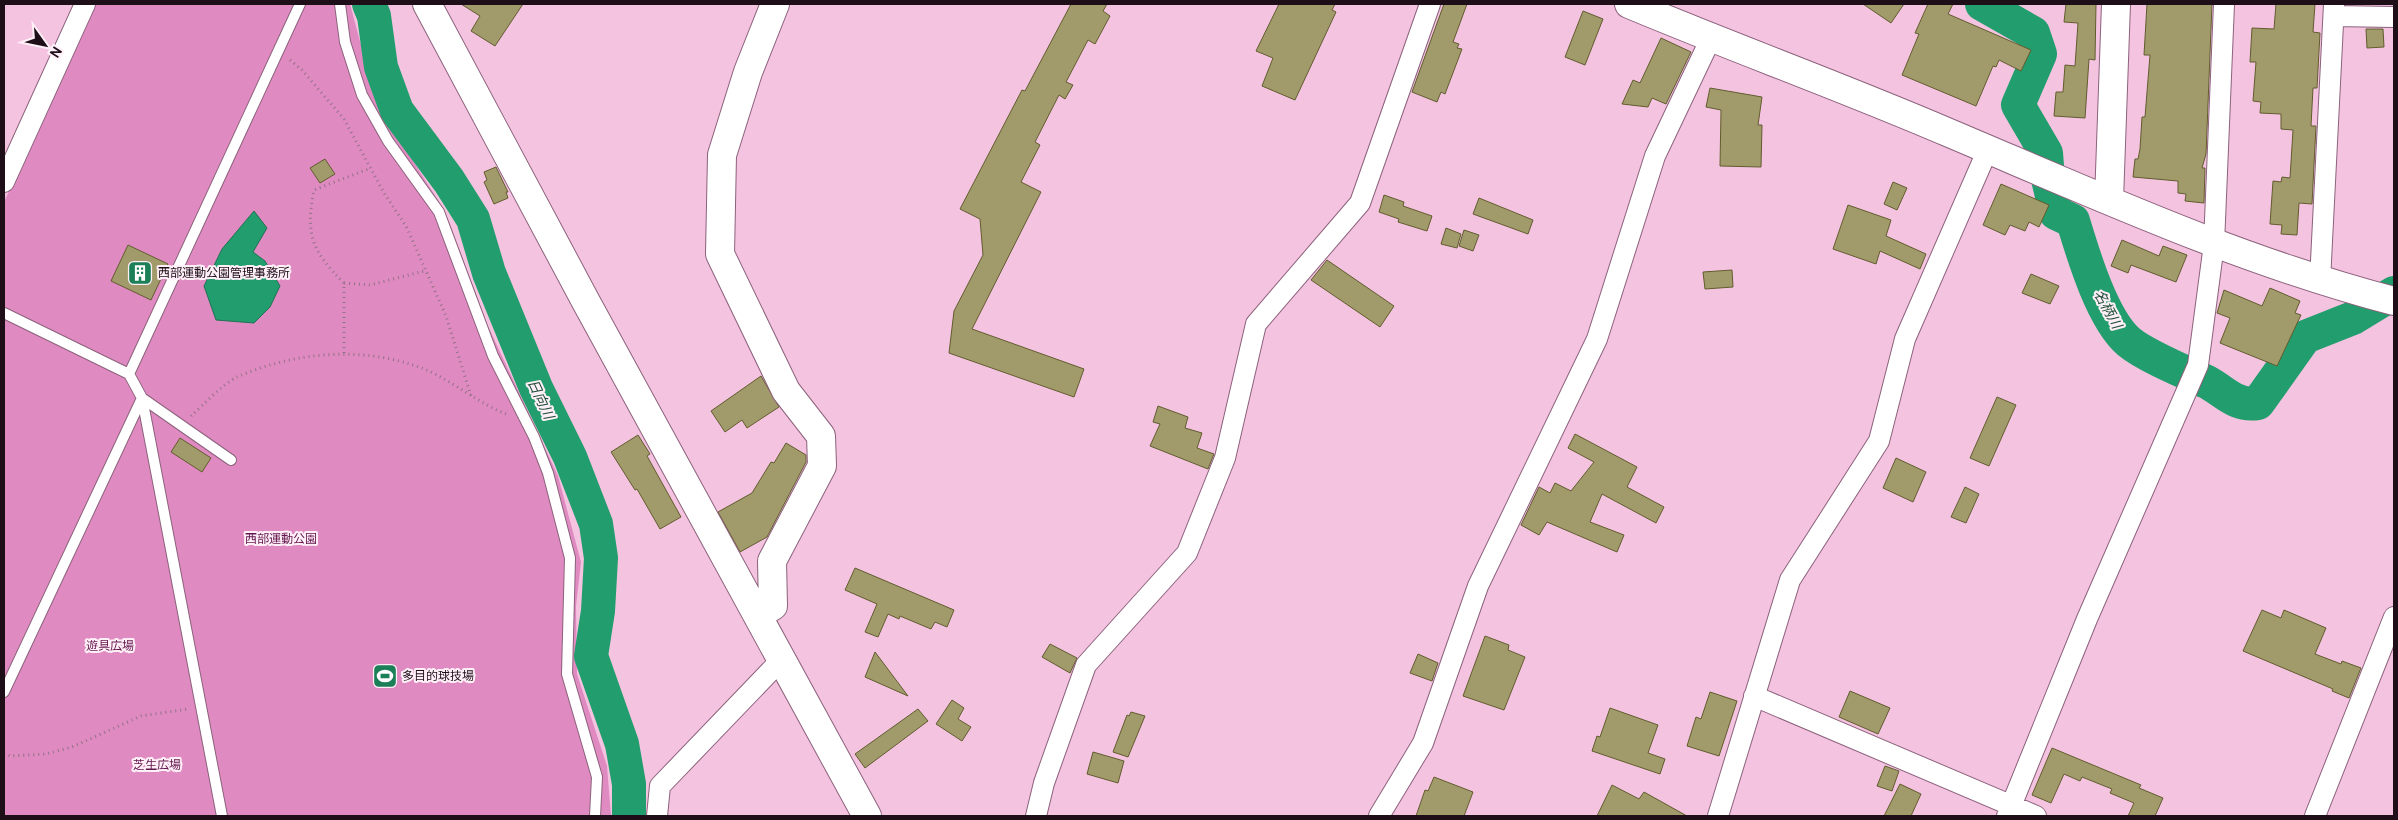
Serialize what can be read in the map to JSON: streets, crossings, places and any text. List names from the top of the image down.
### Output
{
  "water": ["名柄川", "日向川"],
  "parks": ["西部運動公園", "遊具広場", "芝生広場"],
  "places": {
    "building": ["西部運動公園管理事務所"],
    "sports": ["多目的球技場"]
  },
  "north": "bottom right"
}
